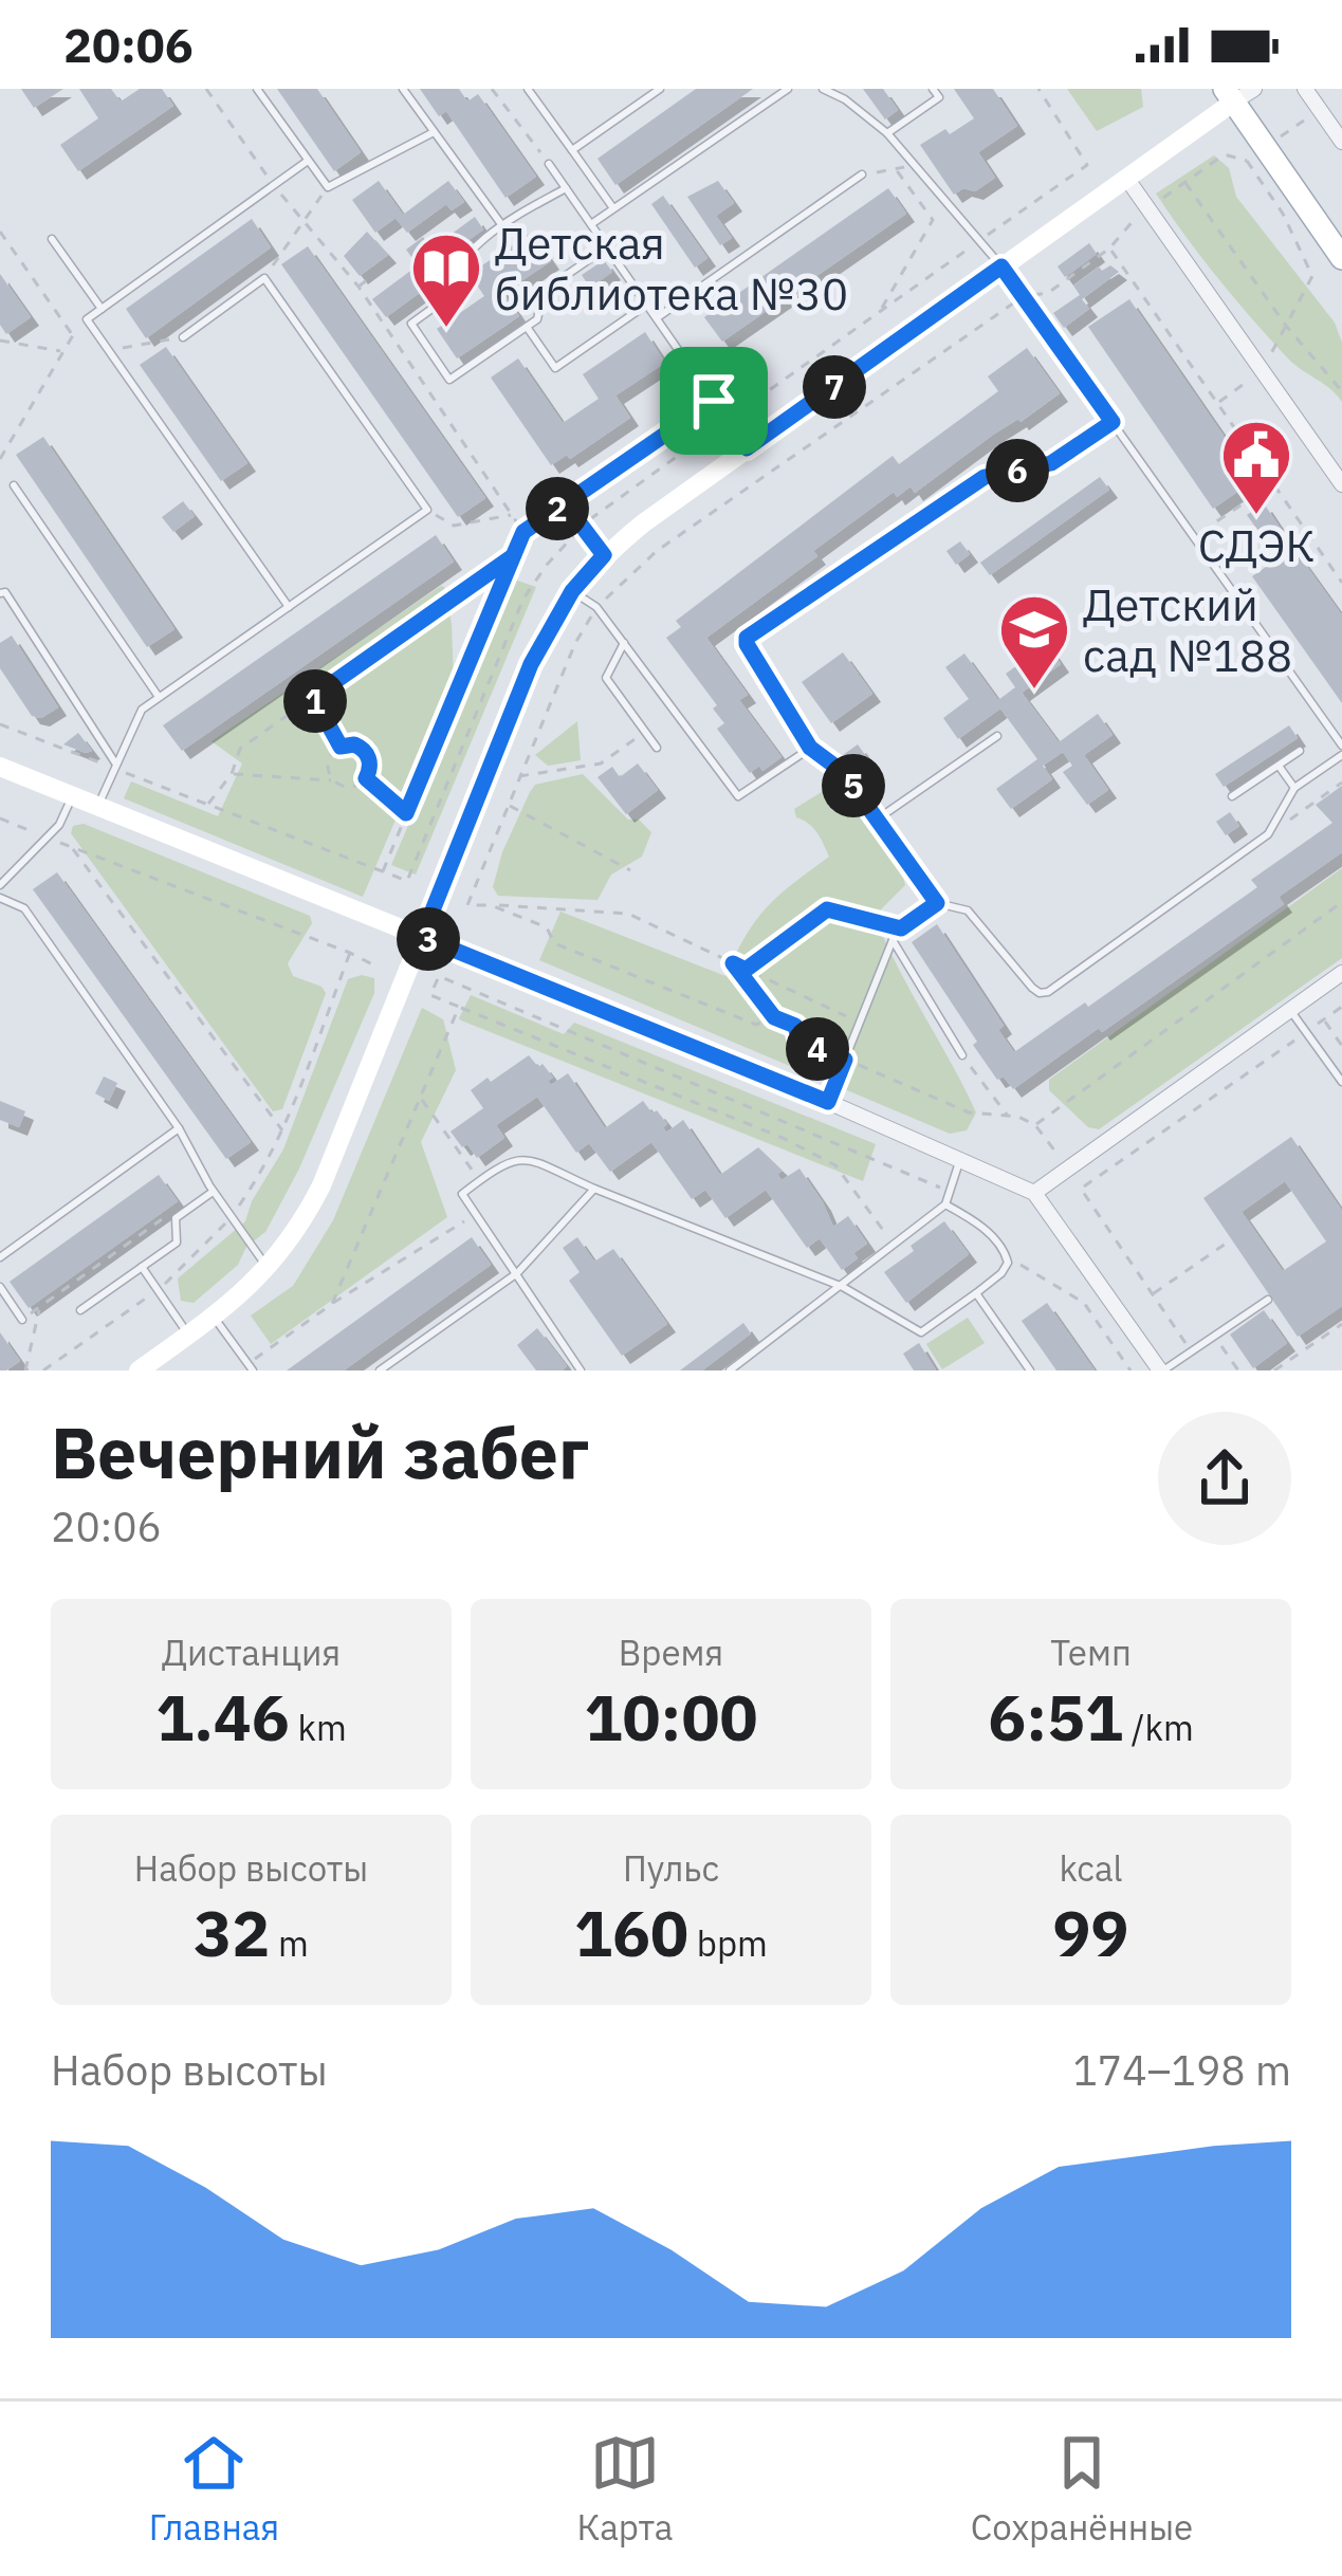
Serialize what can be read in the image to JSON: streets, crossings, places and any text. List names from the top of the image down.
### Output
{
  "places": {
    "library": ["Детская библиотека №30"],
    "public building": ["СДЭК"],
    "school or university": ["Детский сад №188"]
  },
  "page": {
    "status": "20:06",
    "pins": [
      "7",
      "6",
      "2",
      "1",
      "5",
      "3",
      "4"
    ],
    "heading": ["Вечерний забег", "20:06"],
    "stats": [
      ["Дистанция", "1.46 km"],
      ["Время", "10:00"],
      ["Темп", "6:51 /km"],
      ["Набор высоты", "32 m"],
      ["Пульс", "160 bpm"],
      ["kcal", "99"]
    ],
    "chart": ["Набор высоты", "174–198 m"],
    "tabs": ["Главная", "Карта", "Сохранённые"]
  }
}
